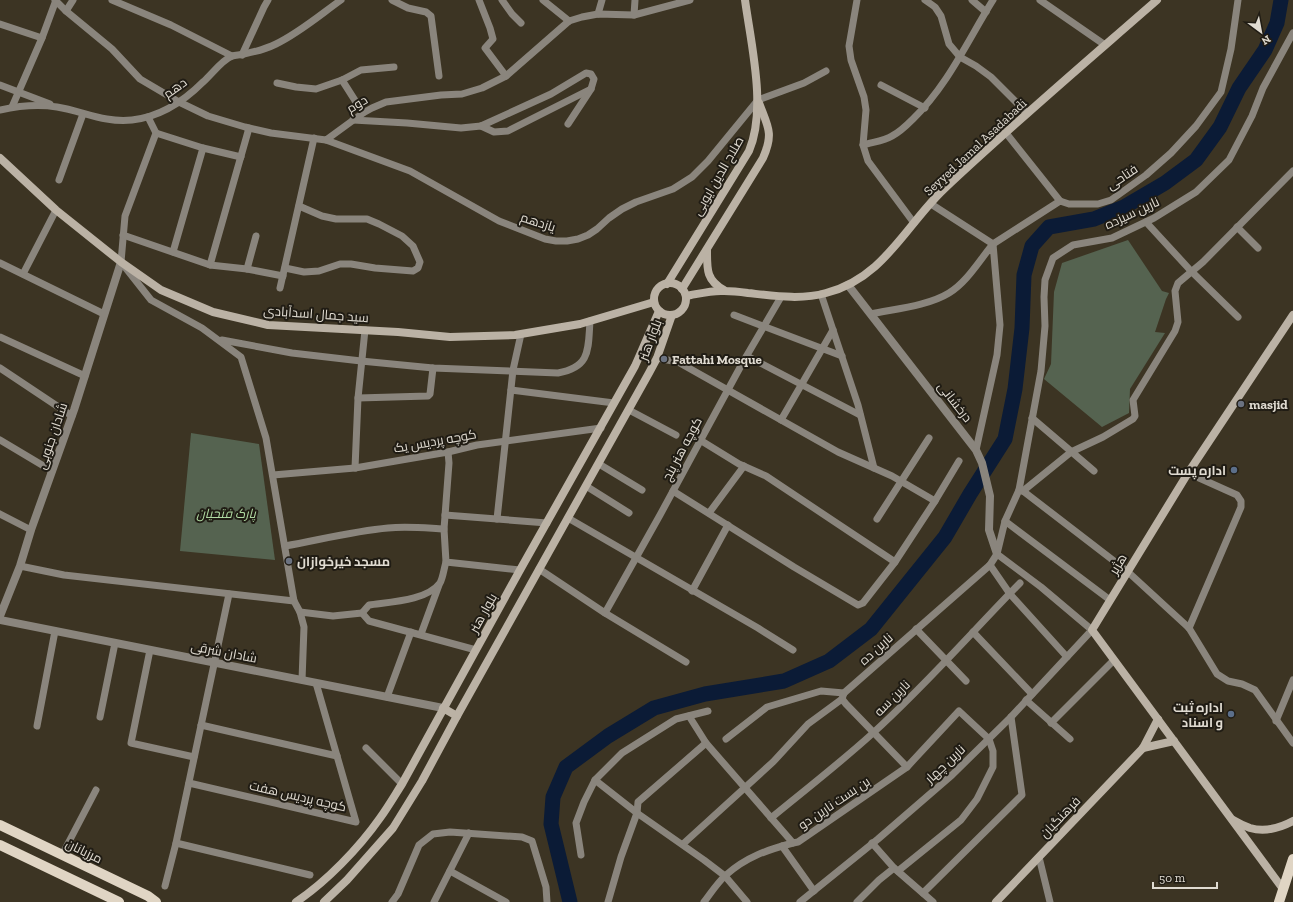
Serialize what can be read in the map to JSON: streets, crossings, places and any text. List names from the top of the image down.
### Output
{
  "streets": {
    "main road": [
      "Seyyed Jamal Asadabadi",
      "صلاح الدین ایوبی",
      "سید جمال اسدآبادی",
      "بلوار هنر",
      "هژیر",
      "فرهنگیان",
      "مرزبانان"
    ],
    "street": [
      "دهم",
      "دوم",
      "فتاحی",
      "نارین سیزده",
      "یازدهم",
      "درخشانی",
      "شادان جنوبی",
      "کوچه پردیس یک",
      "کوچه هنر پنج",
      "نارین ده",
      "شادان شرقی",
      "نارین سه",
      "نارین چهار",
      "کوچه پردیس هفت",
      "بن بست نارین دو"
    ]
  },
  "crossings": [
    ["دوم", "یازدهم"],
    ["Seyyed Jamal Asadabadi", "صلاح الدین ایوبی"],
    ["Seyyed Jamal Asadabadi", "سید جمال اسدآبادی"],
    ["Seyyed Jamal Asadabadi", "بلوار هنر"],
    ["Seyyed Jamal Asadabadi", "درخشانی"],
    ["Seyyed Jamal Asadabadi", "کوچه هنر پنج"],
    ["صلاح الدین ایوبی", "یازدهم"],
    ["صلاح الدین ایوبی", "سید جمال اسدآبادی"],
    ["صلاح الدین ایوبی", "بلوار هنر"],
    ["سید جمال اسدآبادی", "بلوار هنر"],
    ["سید جمال اسدآبادی", "شادان جنوبی"],
    ["بلوار هنر", "کوچه پردیس یک"],
    ["بلوار هنر", "شادان شرقی"],
    ["درخشانی", "نارین ده"],
    ["هژیر", "نارین چهار"],
    ["نارین ده", "بن بست نارین دو"],
    ["شادان شرقی", "کوچه پردیس هفت"],
    ["نارین سه", "بن بست نارین دو"],
    ["نارین چهار", "بن بست نارین دو"]
  ],
  "parks": ["پارک فتحیان"],
  "places": [
    "Fattahi Mosque",
    "masjid",
    "اداره پست",
    "مسجد خیرخوازان",
    "اداره ثبت و اسناد"
  ],
  "scale_bar": "50 m",
  "north": "bottom right"
}
